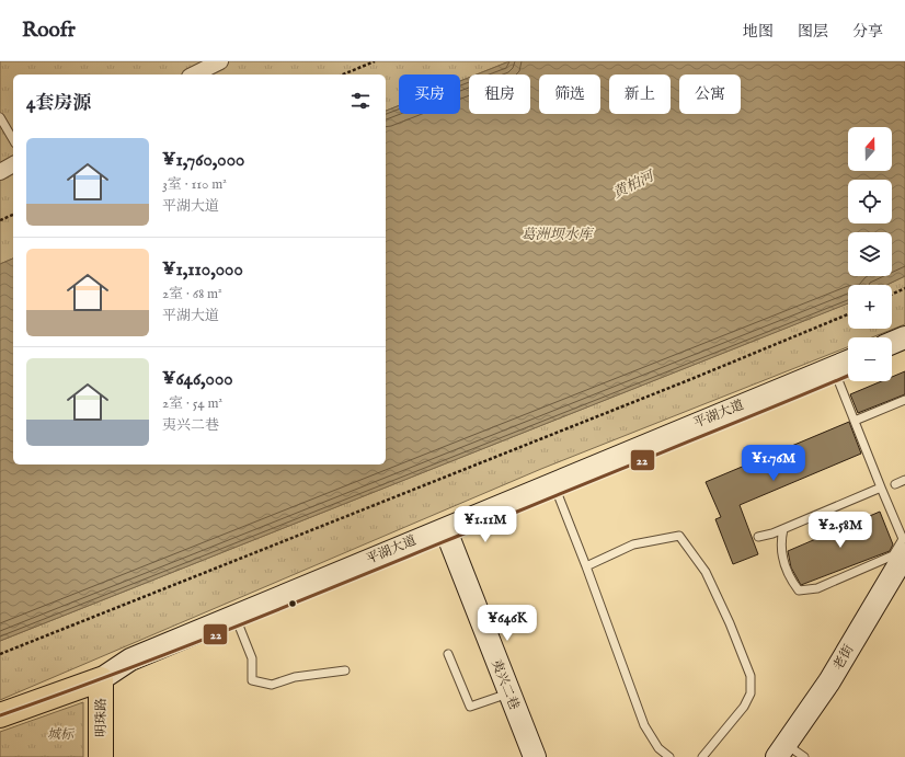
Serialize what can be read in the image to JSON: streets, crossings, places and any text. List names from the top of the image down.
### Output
{
  "streets": {
    "main road": [
      "平湖大道",
      "老街",
      "夷兴二巷",
      "明珠路"
    ]
  },
  "crossings": [
    ["平湖大道", "夷兴二巷"],
    ["平湖大道", "明珠路"]
  ],
  "water": ["黄柏河", "葛洲坝水库"],
  "parks": ["城标"],
  "lines": ["transit line 22"],
  "north": "top",
  "page": {
    "header": "Roofr",
    "nav": ["地图", "图层", "分享"],
    "chip": [
      "买房",
      "租房",
      "筛选",
      "新上",
      "公寓"
    ],
    "heading": "4套房源",
    "map_buttons": ["+", "−"],
    "list": [
      {
        "name": "¥1,760,000",
        "note": "3室 · 110 m² · 平湖大道"
      },
      {
        "name": "¥1,110,000",
        "note": "2室 · 68 m² · 平湖大道"
      },
      {
        "name": "¥646,000",
        "note": "2室 · 54 m² · 夷兴二巷"
      }
    ],
    "price": [
      "¥1.76M",
      "¥1.11M",
      "¥2.58M",
      "¥646K"
    ]
  }
}
